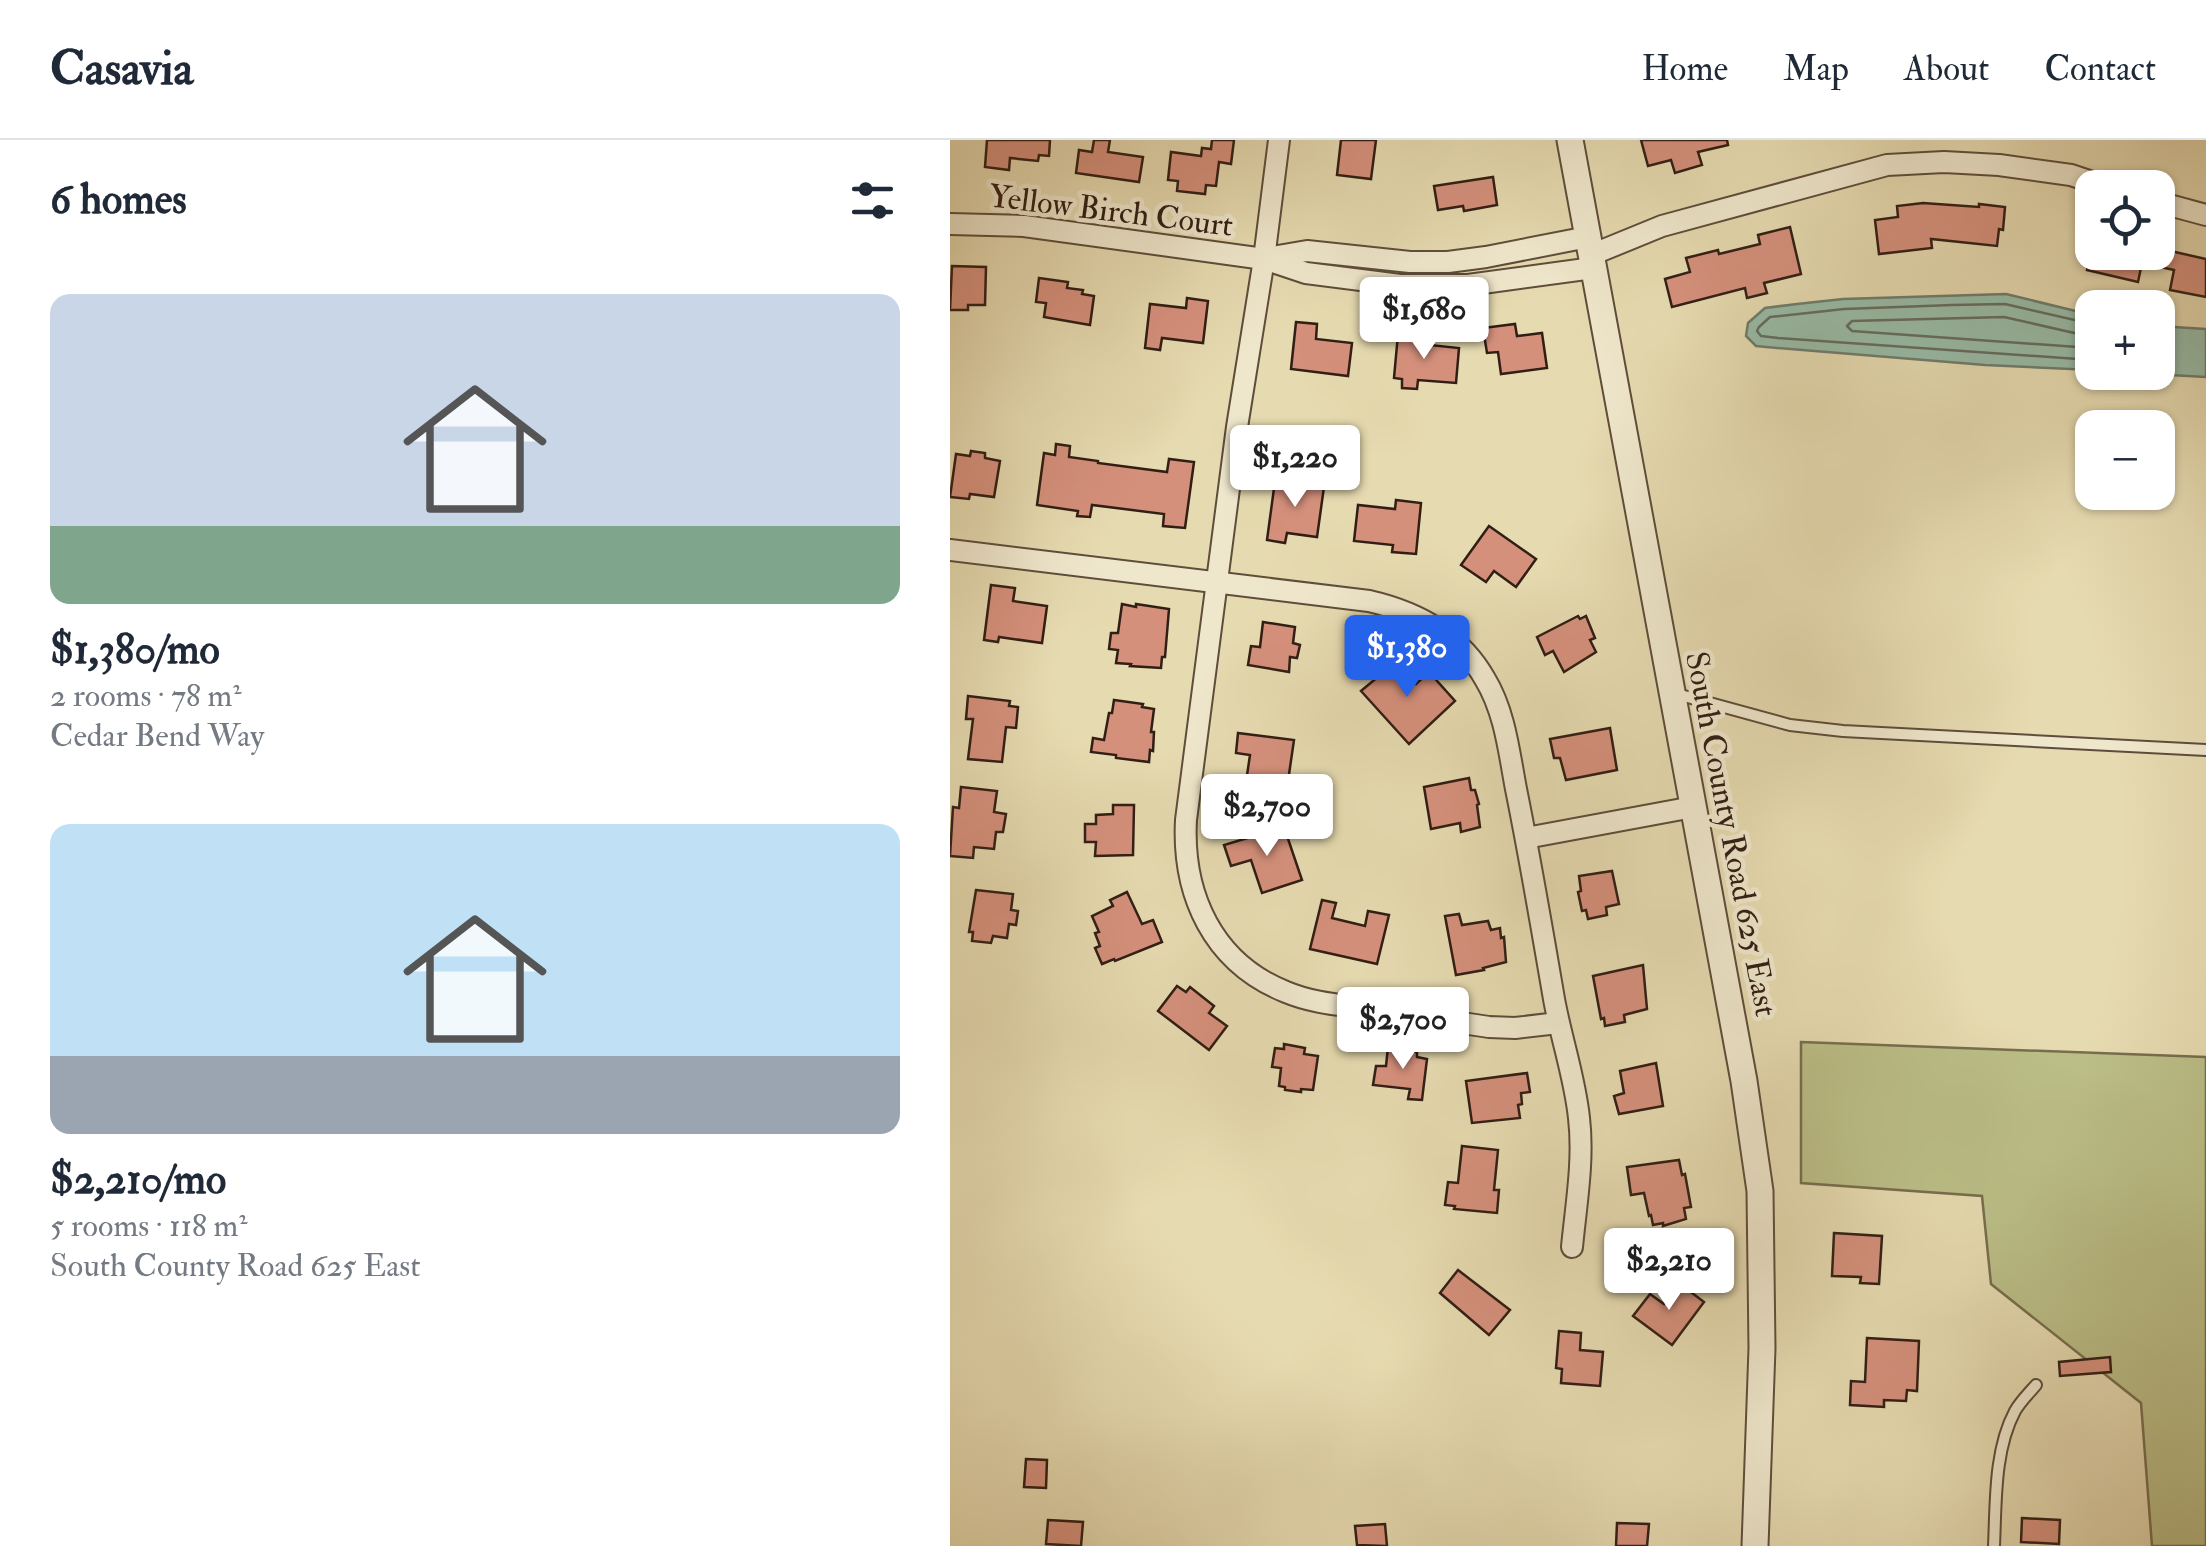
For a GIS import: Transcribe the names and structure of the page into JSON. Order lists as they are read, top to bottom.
{
  "streets": {
    "street": ["Yellow Birch Court", "South County Road 625 East"]
  },
  "crossings": [
    ["Yellow Birch Court", "South County Road 625 East"]
  ],
  "page": {
    "header": "Casavia",
    "nav": [
      "Home",
      "Map",
      "About",
      "Contact"
    ],
    "heading": "6 homes",
    "map_buttons": ["+", "−"],
    "list": [
      {
        "name": "$1,380/mo",
        "note": "2 rooms · 78 m² · Cedar Bend Way"
      },
      {
        "name": "$2,210/mo",
        "note": "5 rooms · 118 m² · South County Road 625 East"
      }
    ],
    "price": [
      "$1,680",
      "$1,220",
      "$1,380",
      "$2,700",
      "$2,700",
      "$2,210"
    ]
  }
}
